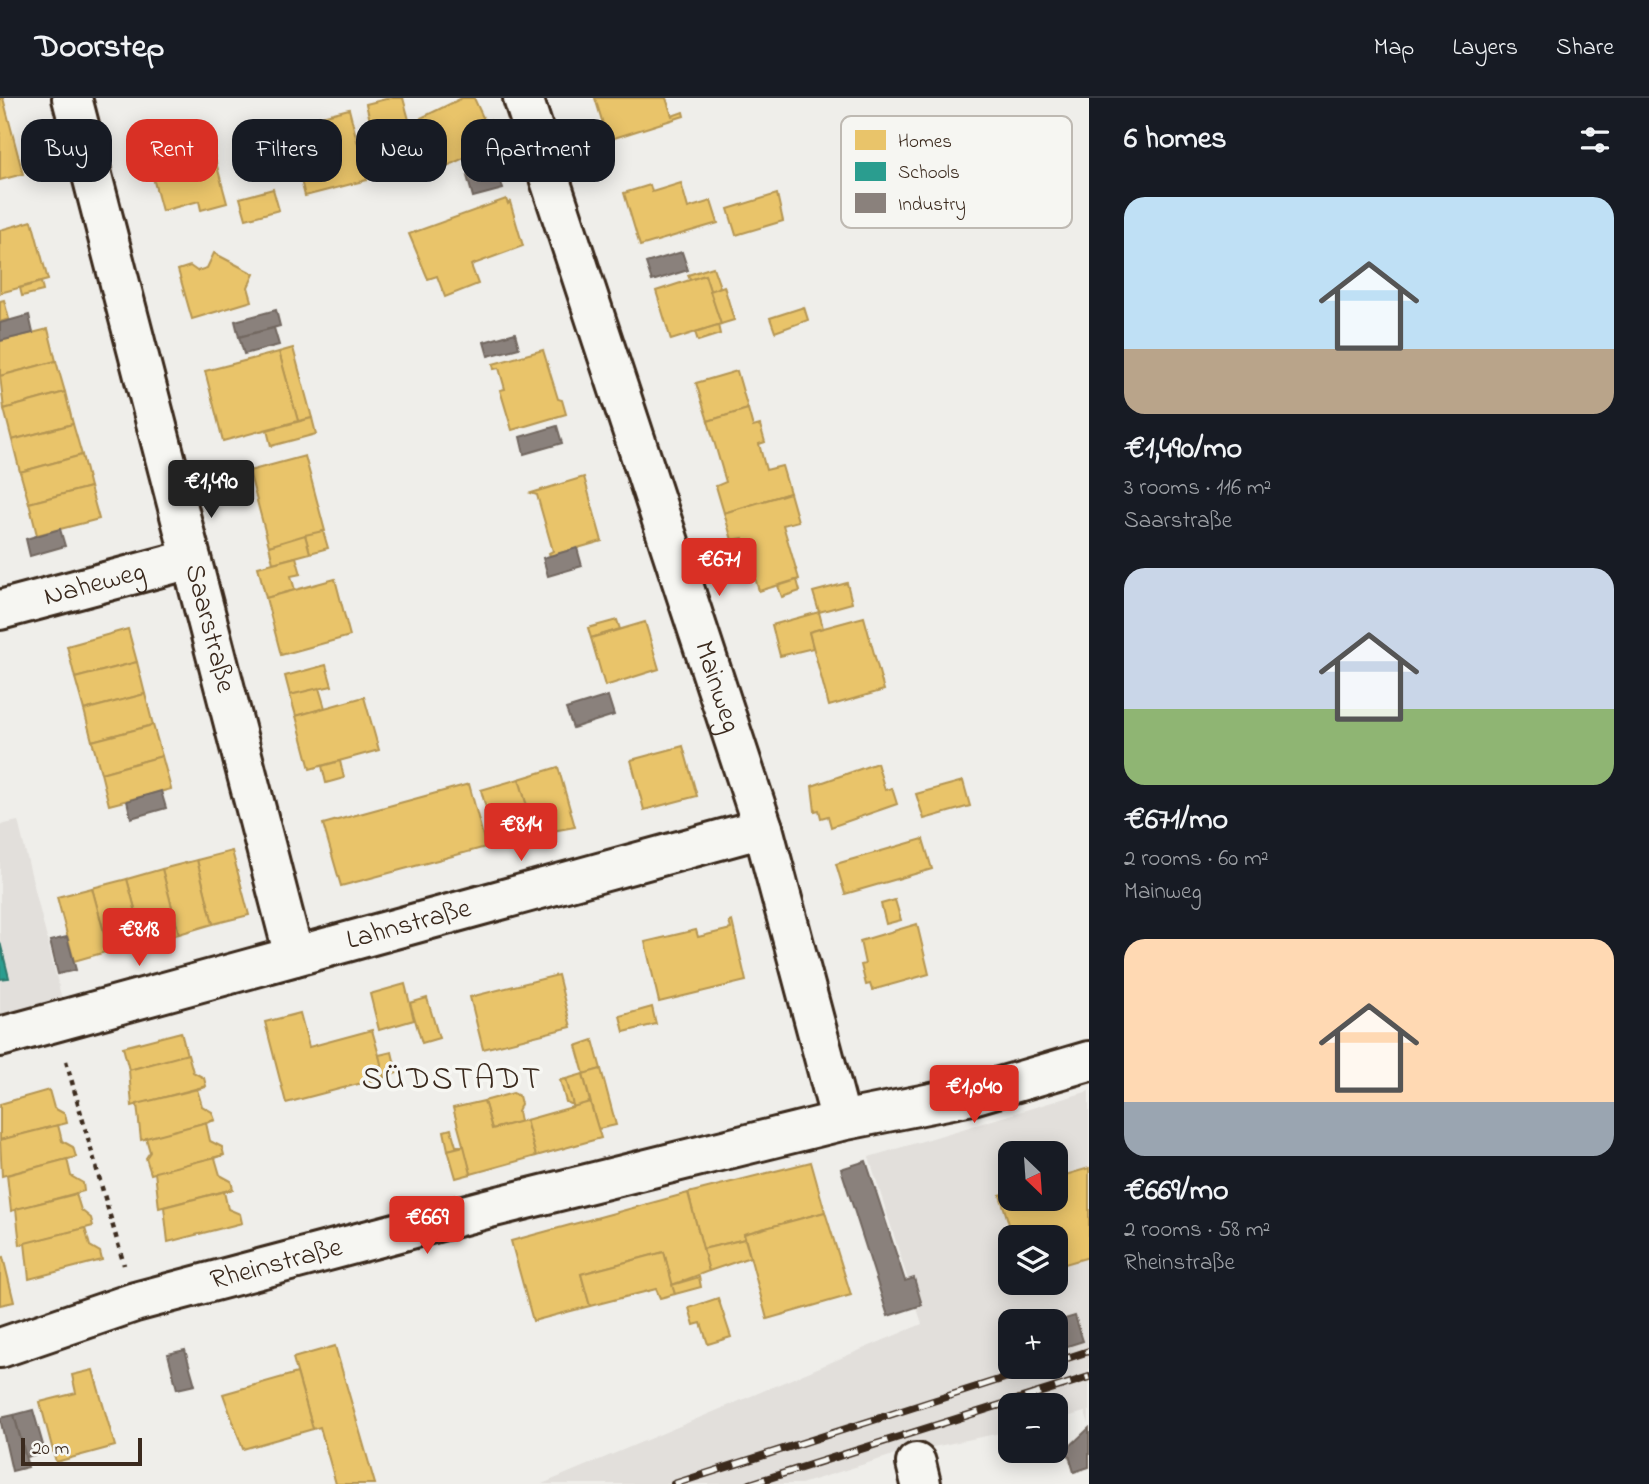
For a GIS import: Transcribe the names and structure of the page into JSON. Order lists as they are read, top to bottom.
{
  "streets": {
    "street": [
      "Naheweg",
      "Saarstraße",
      "Mainweg",
      "Lahnstraße",
      "Rheinstraße"
    ]
  },
  "crossings": [
    ["Naheweg", "Saarstraße"],
    ["Saarstraße", "Lahnstraße"],
    ["Mainweg", "Lahnstraße"],
    ["Mainweg", "Rheinstraße"]
  ],
  "districts": ["SÜDSTADT"],
  "legend": ["Homes", "Schools", "Industry"],
  "scale_bar": "20 m",
  "north": "bottom right",
  "page": {
    "header": "Doorstep",
    "nav": ["Map", "Layers", "Share"],
    "heading": "6 homes",
    "chip": [
      "Buy",
      "Rent",
      "Filters",
      "New",
      "Apartment"
    ],
    "list": [
      {
        "name": "€1,490/mo",
        "note": "3 rooms · 116 m² · Saarstraße"
      },
      {
        "name": "€671/mo",
        "note": "2 rooms · 60 m² · Mainweg"
      },
      {
        "name": "€669/mo",
        "note": "2 rooms · 58 m² · Rheinstraße"
      }
    ],
    "price": [
      "€1,490",
      "€671",
      "€814",
      "€818",
      "€1,040",
      "€669"
    ],
    "map_buttons": ["+", "−"],
    "scale": "20 m"
  }
}
